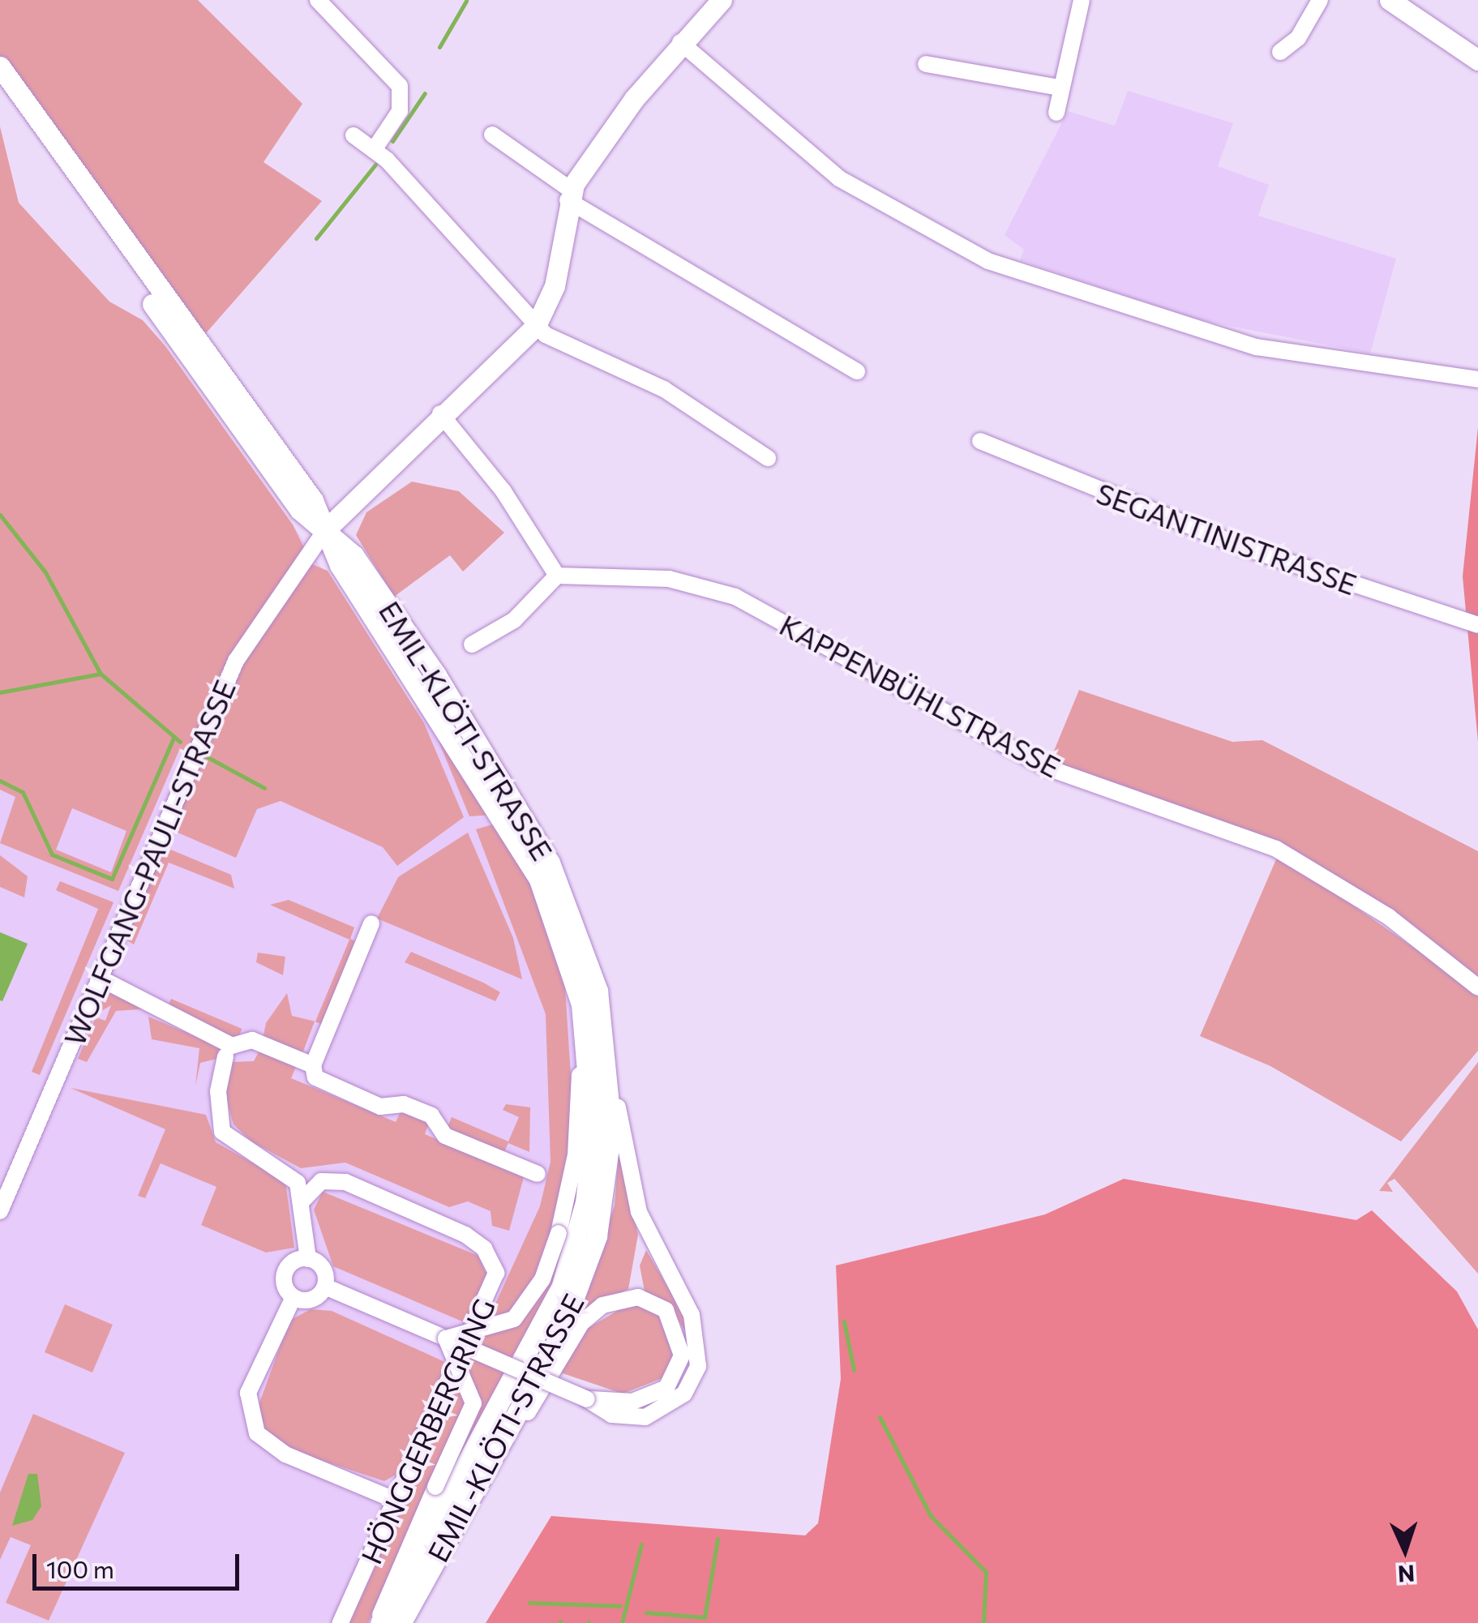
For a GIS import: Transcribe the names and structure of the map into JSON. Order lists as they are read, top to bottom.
{
  "streets": {
    "street": [
      "SEGANTINISTRASSE",
      "KAPPENBÜHLSTRASSE",
      "EMIL-KLÖTI-STRASSE",
      "WOLFGANG-PAULI-STRASSE",
      "HÖNGGERBERGRING"
    ]
  },
  "crossings": [
    ["EMIL-KLÖTI-STRASSE", "WOLFGANG-PAULI-STRASSE"]
  ],
  "scale_bar": "100 m",
  "north": "bottom"
}
